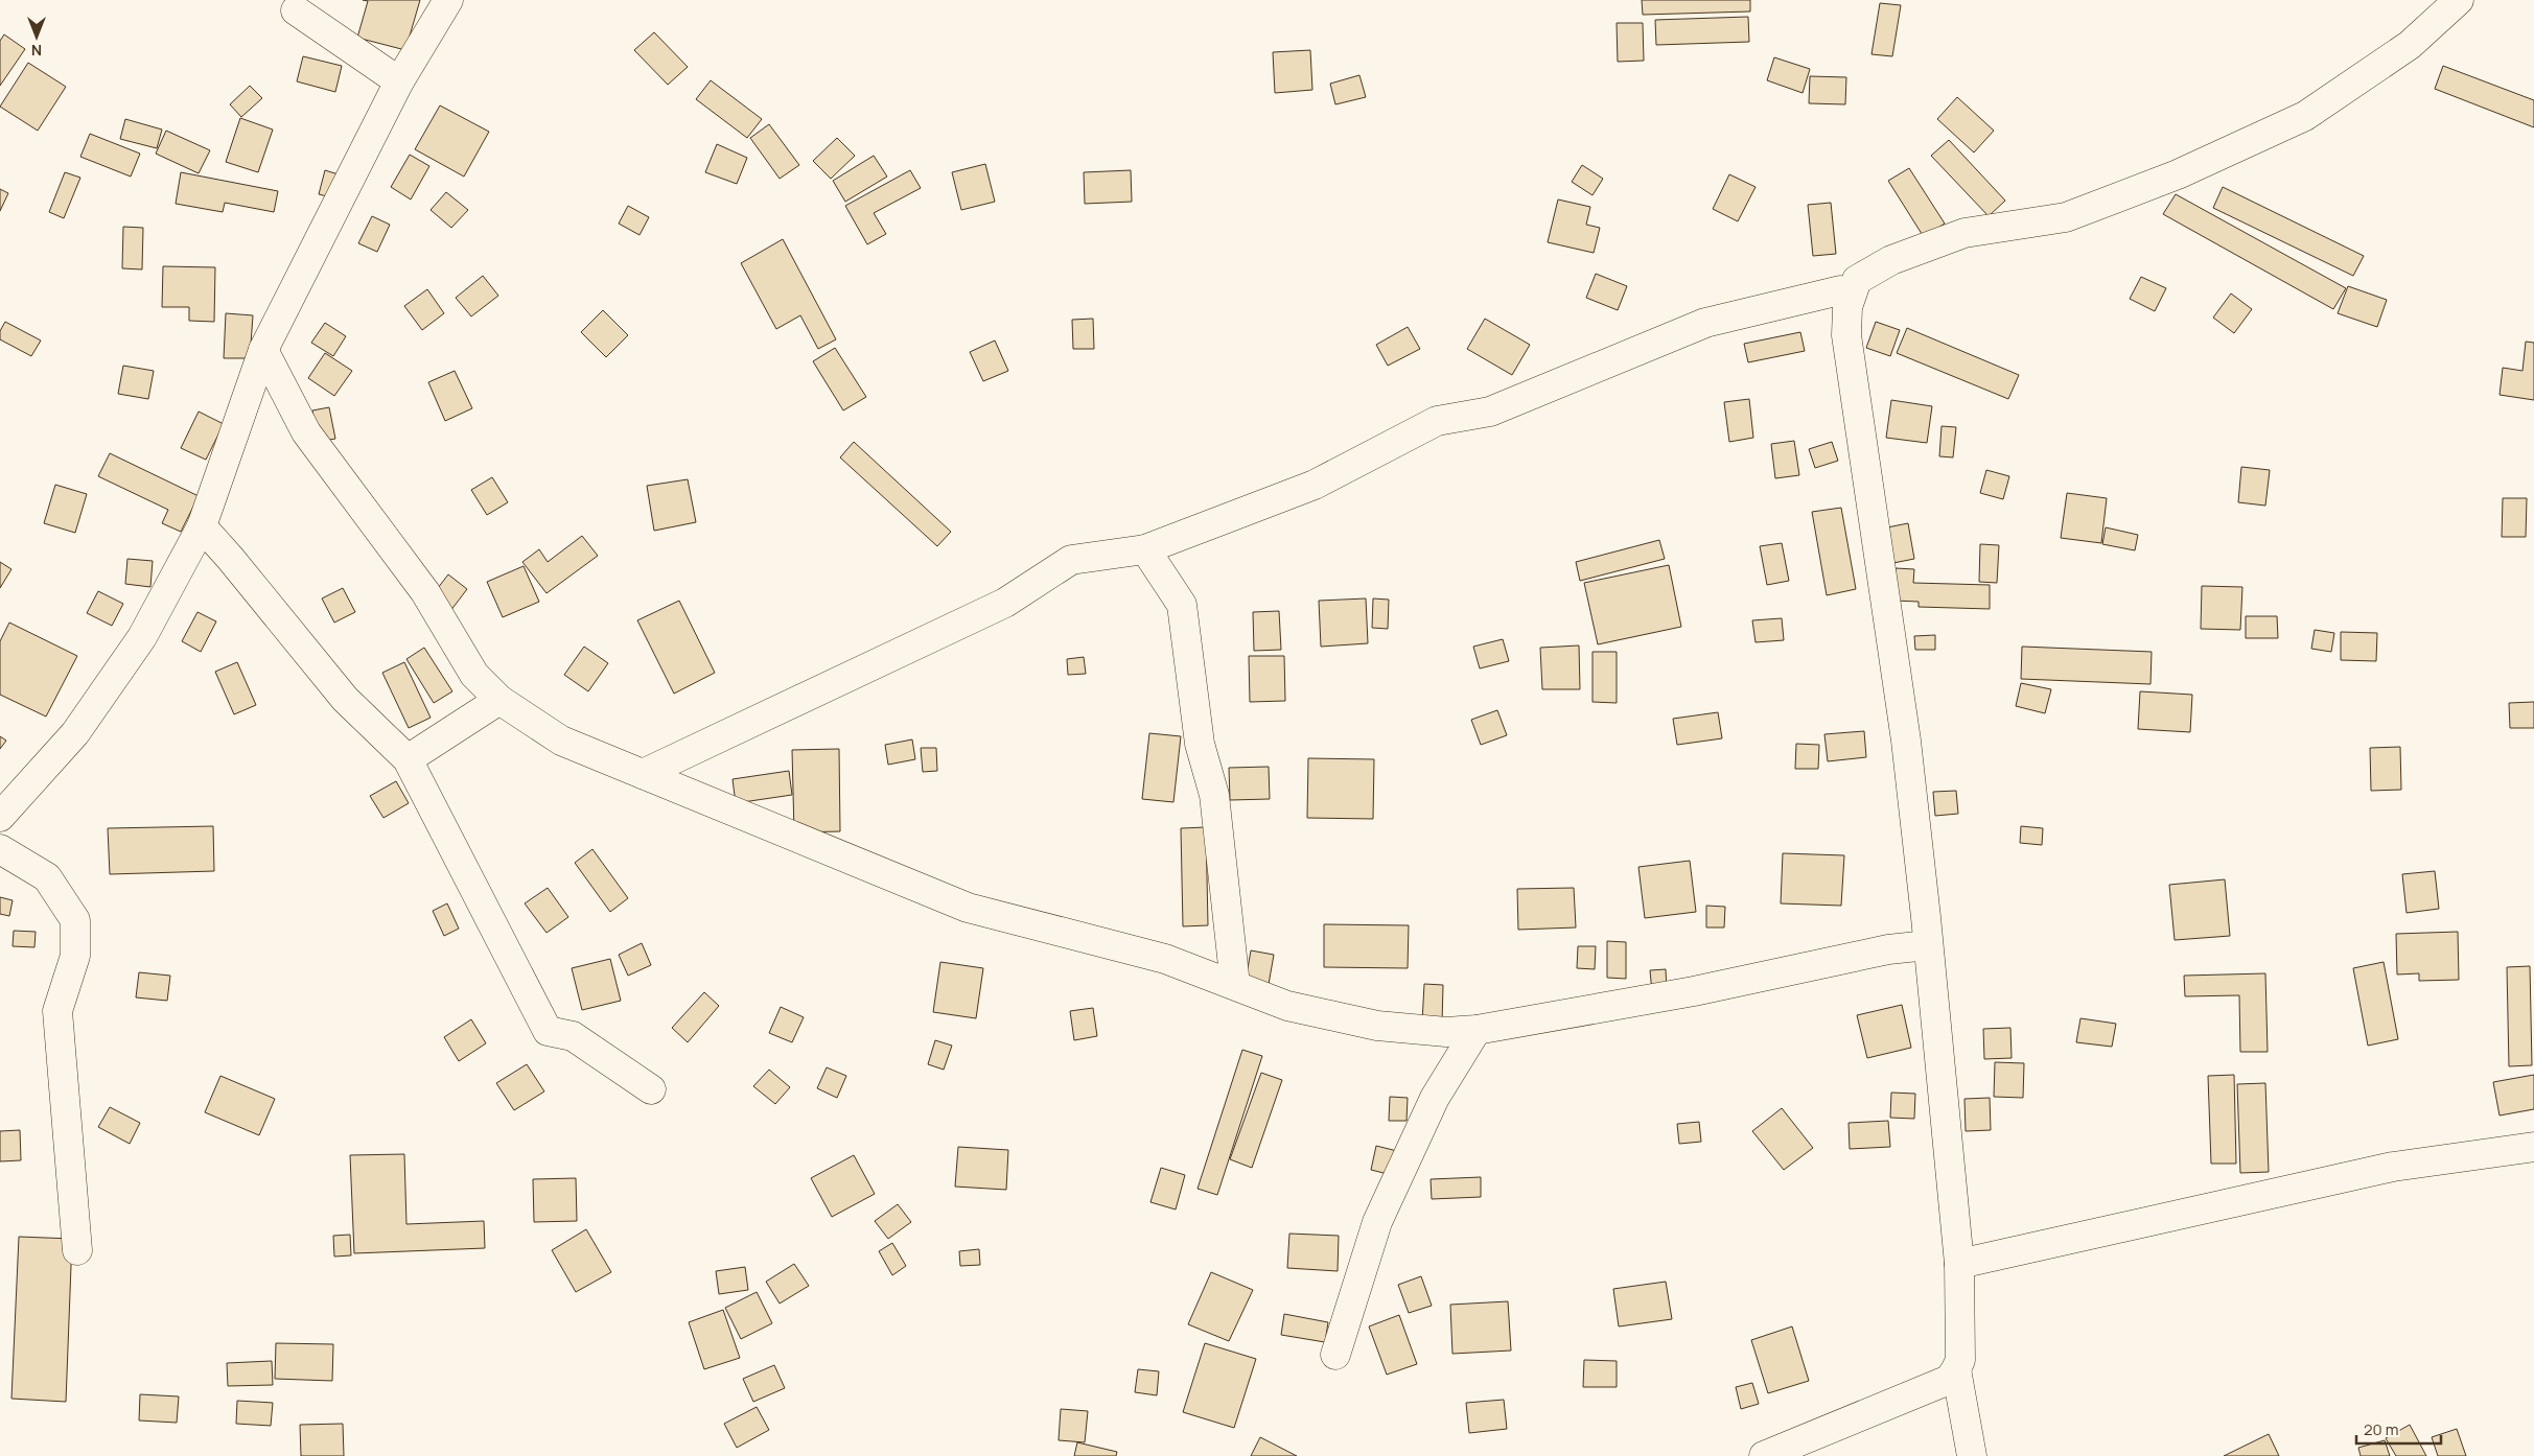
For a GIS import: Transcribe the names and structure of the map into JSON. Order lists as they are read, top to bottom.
{
  "scale_bar": "20 m",
  "north": "bottom"
}
